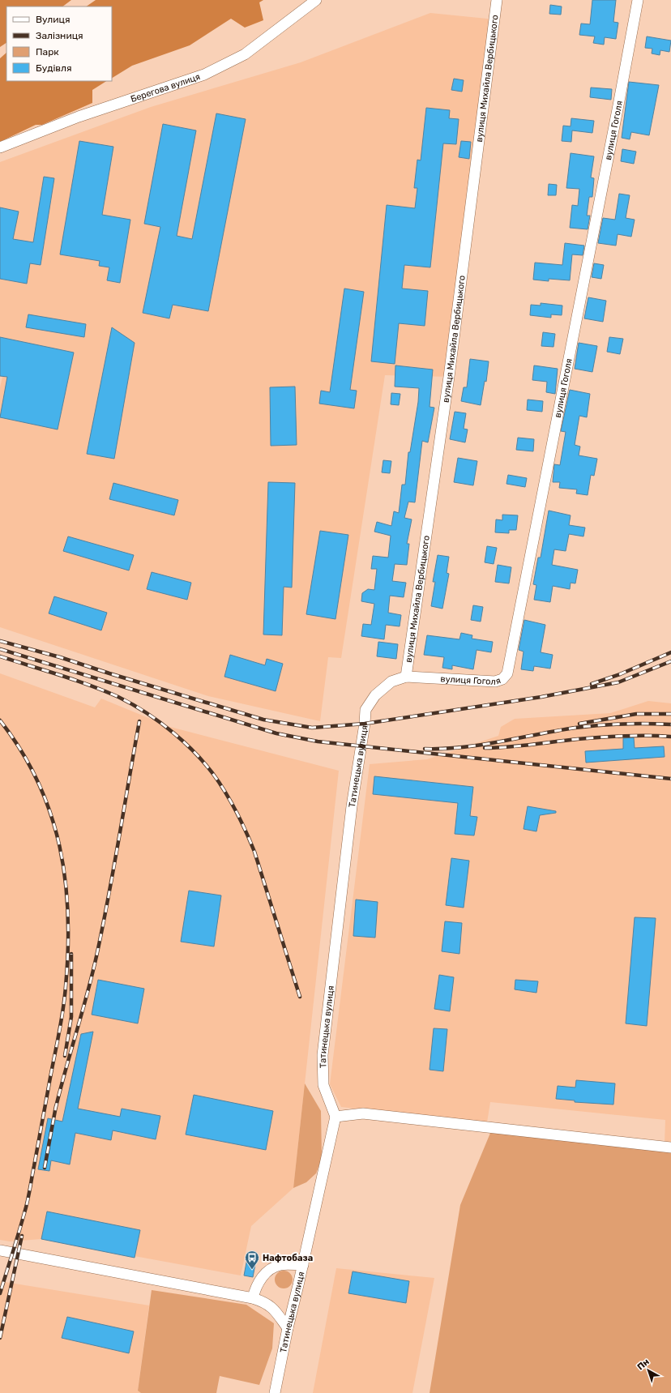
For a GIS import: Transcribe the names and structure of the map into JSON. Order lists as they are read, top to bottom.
{
  "streets": {
    "street": [
      "вулиця Михайла Вербицького",
      "Берегова вулиця",
      "вулиця Гоголя",
      "Татинецька вулиця"
    ]
  },
  "crossings": [
    ["вулиця Михайла Вербицького", "вулиця Гоголя"],
    ["вулиця Михайла Вербицького", "Татинецька вулиця"],
    ["вулиця Гоголя", "Татинецька вулиця"]
  ],
  "places": {
    "bus stop": ["Нафтобаза"]
  },
  "legend": [
    "Вулиця",
    "Залізниця",
    "Парк",
    "Будівля"
  ],
  "north": "top left"
}
